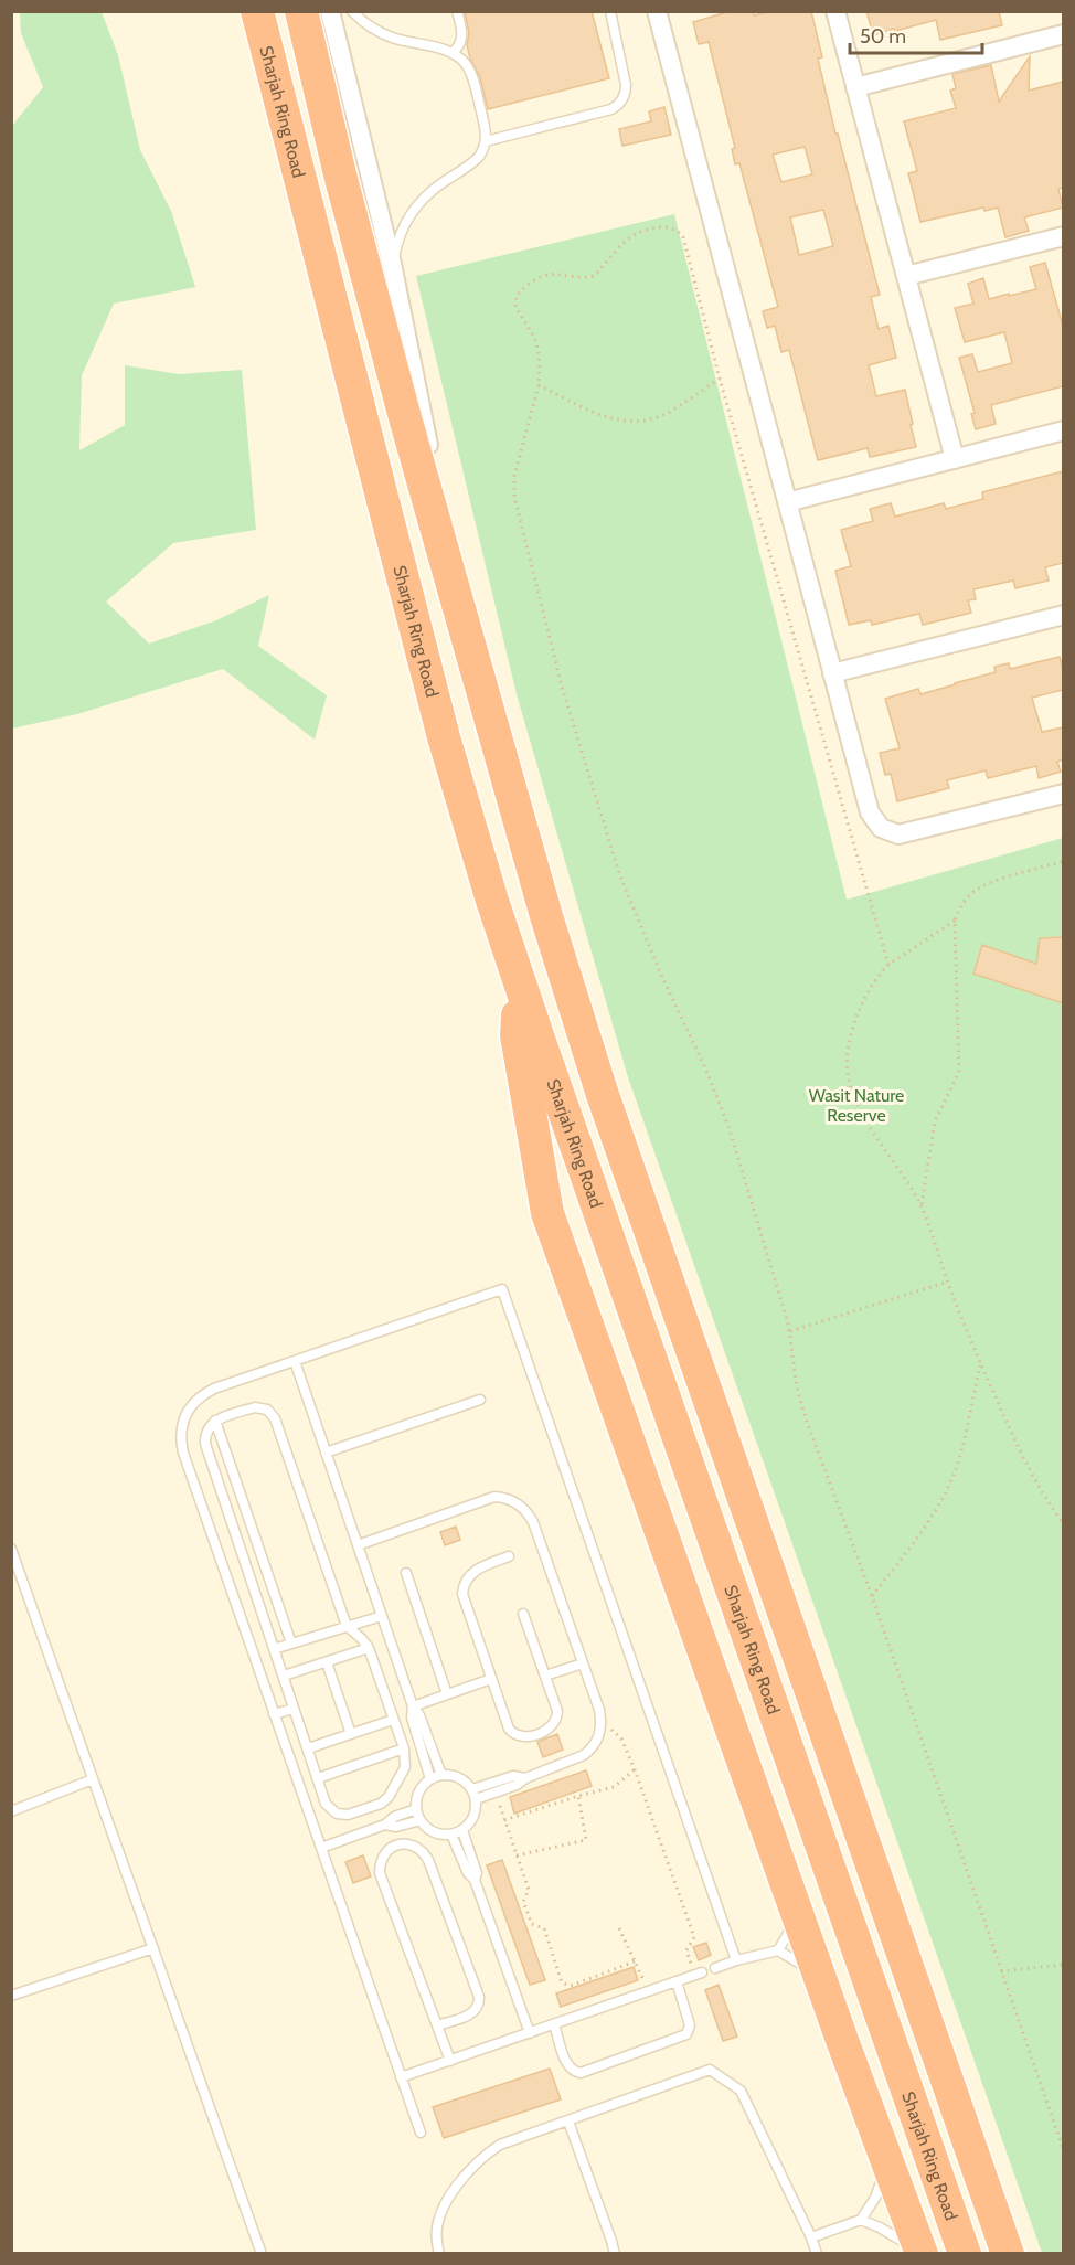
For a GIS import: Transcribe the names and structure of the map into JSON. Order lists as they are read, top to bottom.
{
  "streets": {
    "highway": ["Sharjah Ring Road"]
  },
  "parks": ["Wasit Nature Reserve"],
  "scale_bar": "50 m"
}
